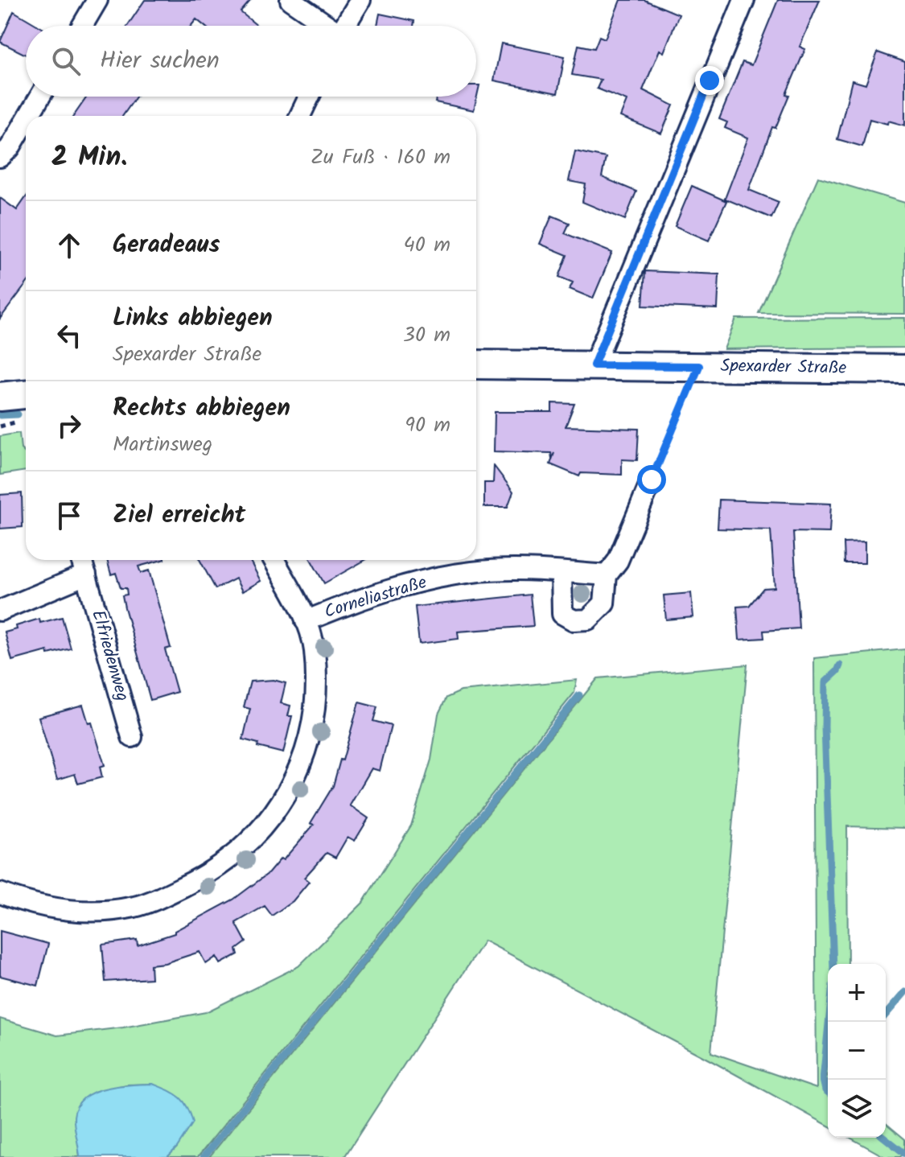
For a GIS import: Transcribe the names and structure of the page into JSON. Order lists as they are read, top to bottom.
{
  "streets": {
    "main road": ["Spexarder Straße"],
    "street": ["Corneliastraße", "Elfriedenweg"]
  },
  "page": {
    "search": "Hier suchen",
    "heading": ["2 Min.", "Zu Fuß · 160 m"],
    "list": [
      ["Geradeaus", "40 m"],
      ["Links abbiegen", "Spexarder Straße", "30 m"],
      ["Rechts abbiegen", "Martinsweg", "90 m"],
      "Ziel erreicht"
    ],
    "map_buttons": ["+", "−"]
  }
}
